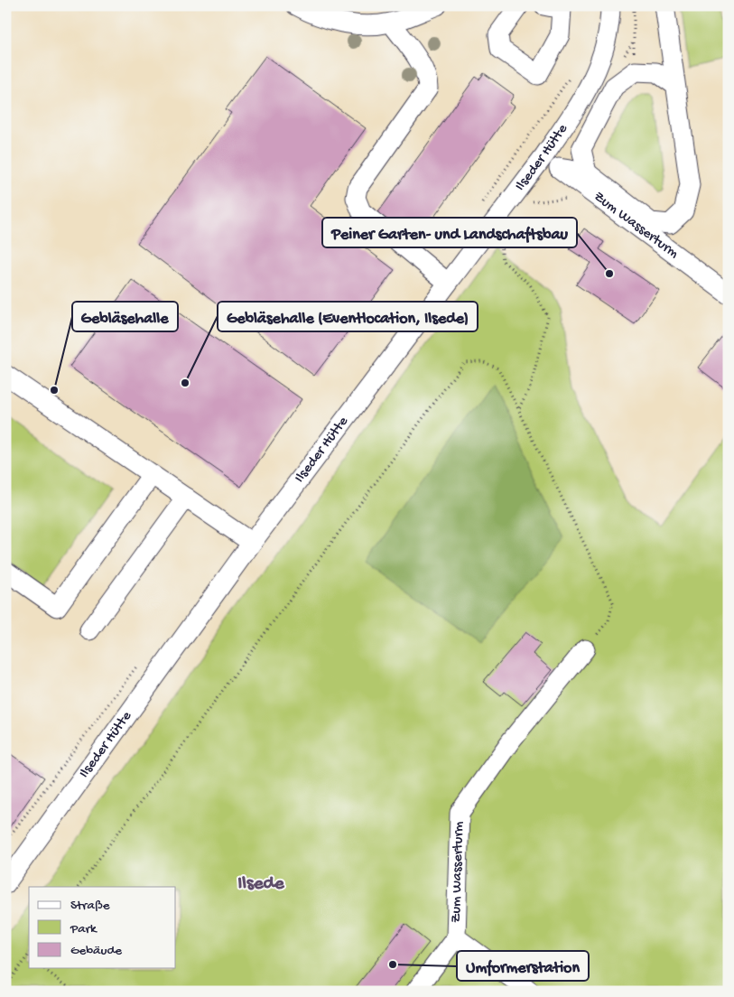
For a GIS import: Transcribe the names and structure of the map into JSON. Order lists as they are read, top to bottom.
{
  "streets": {
    "street": ["Ilseder Hütte", "Zum Wasserturm"]
  },
  "crossings": [
    ["Ilseder Hütte", "Zum Wasserturm"]
  ],
  "districts": ["Ilsede"],
  "places": [
    "Peiner Garten- und Landschaftsbau",
    "Gebläsehalle (Eventlocation, Ilsede)",
    "Gebläsehalle",
    "Umformerstation"
  ],
  "legend": ["Straße", "Park", "Gebäude"]
}
